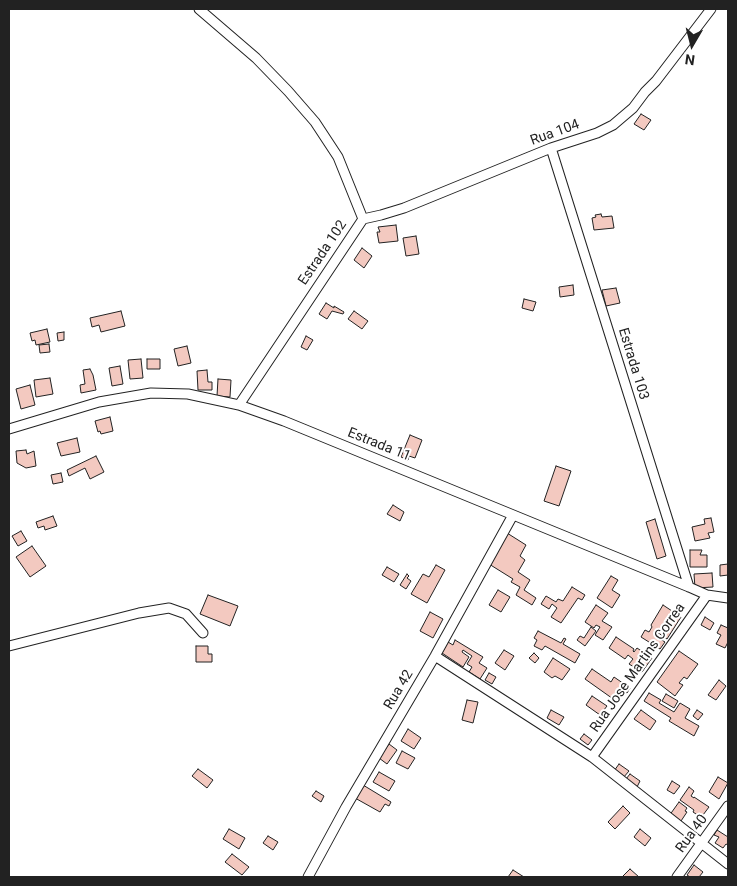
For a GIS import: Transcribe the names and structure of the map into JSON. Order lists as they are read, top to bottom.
{
  "streets": {
    "street": [
      "Rua 104",
      "Estrada 102",
      "Estrada 103",
      "Estrada 11",
      "Rua Jose Martins Correa",
      "Rua 42",
      "Rua 40"
    ]
  },
  "crossings": [
    ["Rua 104", "Estrada 102"],
    ["Rua 104", "Estrada 103"],
    ["Estrada 102", "Estrada 11"],
    ["Estrada 103", "Estrada 11"],
    ["Estrada 11", "Rua Jose Martins Correa"],
    ["Estrada 11", "Rua 42"]
  ],
  "north": "bottom"
}
